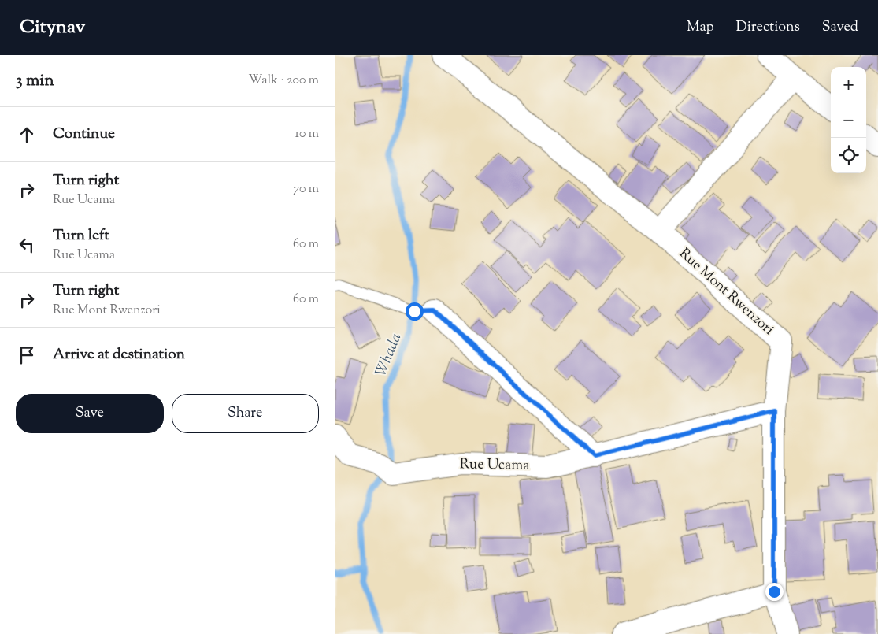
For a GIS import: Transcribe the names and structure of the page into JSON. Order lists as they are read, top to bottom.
{
  "streets": {
    "street": ["Rue Mont Rwenzori", "Rue Ucama"]
  },
  "crossings": [
    ["Rue Mont Rwenzori", "Rue Ucama"]
  ],
  "water": ["Whada"],
  "page": {
    "header": "Citynav",
    "nav": ["Map", "Directions", "Saved"],
    "heading": ["3 min", "Walk · 200 m"],
    "map_buttons": ["+", "−"],
    "list": [
      ["Continue", "10 m"],
      ["Turn right", "Rue Ucama", "70 m"],
      ["Turn left", "Rue Ucama", "60 m"],
      ["Turn right", "Rue Mont Rwenzori", "60 m"],
      "Arrive at destination"
    ],
    "buttons": ["Save", "Share"]
  }
}
